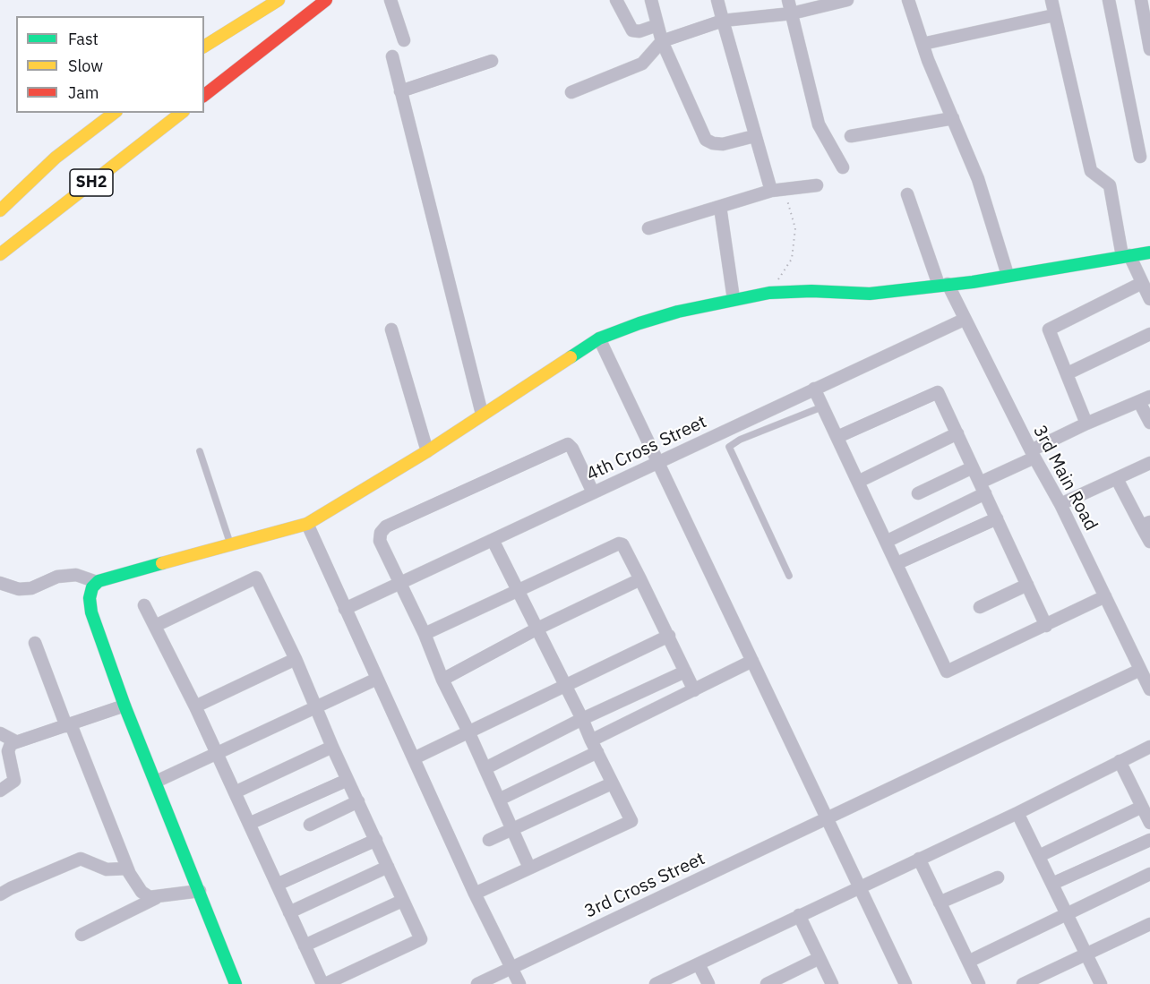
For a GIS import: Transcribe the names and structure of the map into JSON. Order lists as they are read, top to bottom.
{
  "streets": {
    "street": [
      "SH2",
      "4th Cross Street",
      "3rd Main Road",
      "3rd Cross Street"
    ]
  },
  "crossings": [
    ["4th Cross Street", "3rd Main Road"],
    ["3rd Main Road", "3rd Cross Street"]
  ],
  "legend": ["Fast", "Slow", "Jam"]
}
